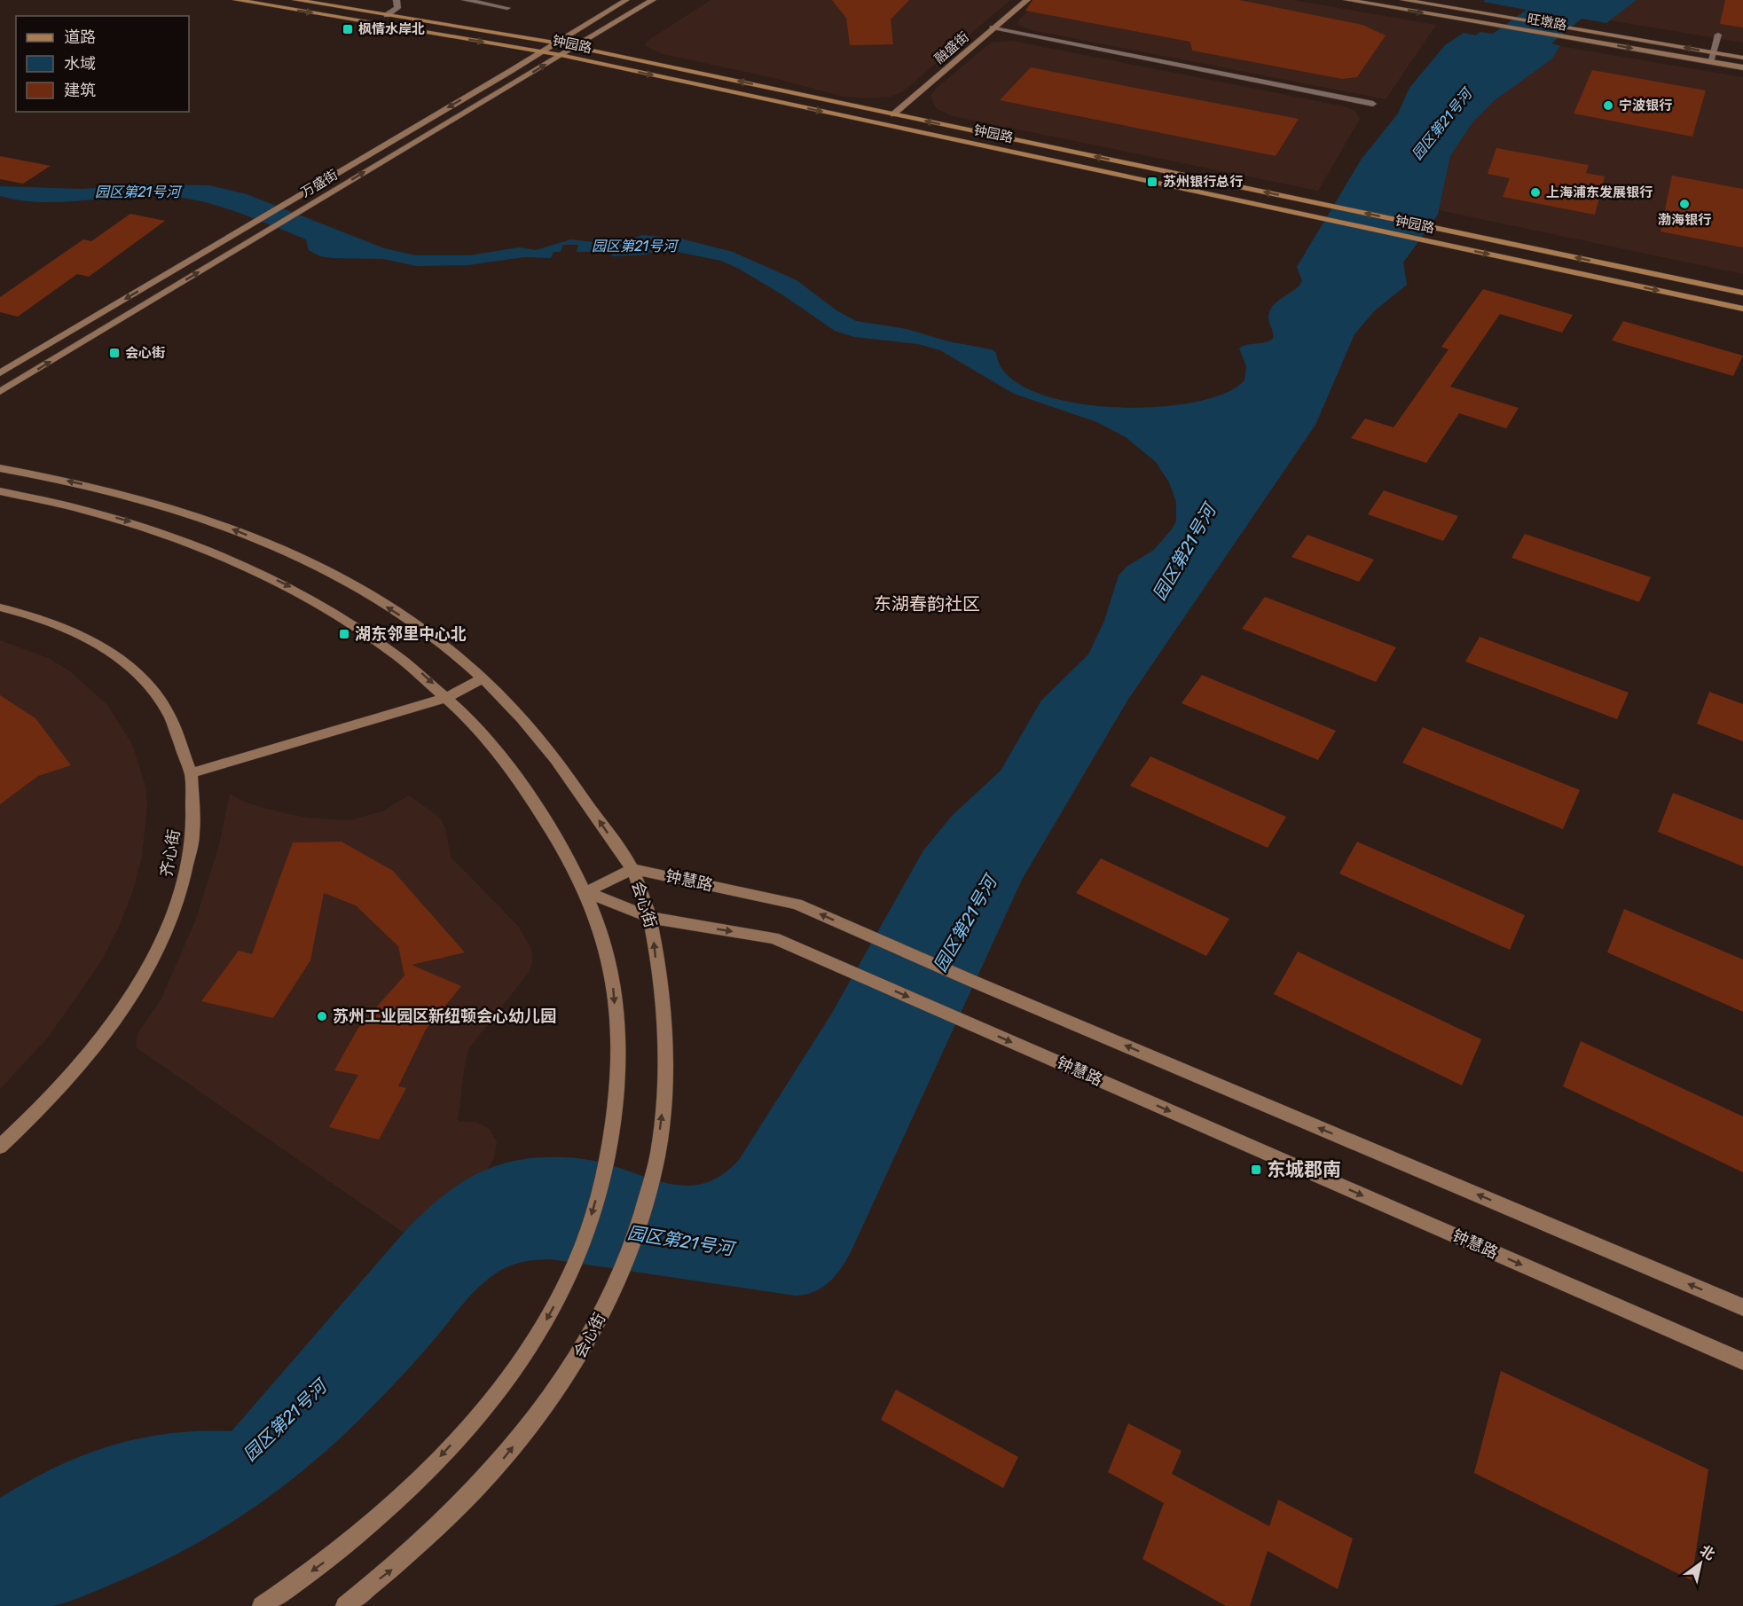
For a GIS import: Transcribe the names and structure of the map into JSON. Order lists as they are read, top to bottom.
{
  "streets": {
    "main road": [
      "旺墩路",
      "钟园路",
      "融盛街",
      "万盛街",
      "齐心街",
      "钟慧路",
      "会心街"
    ]
  },
  "crossings": [
    ["钟园路", "融盛街"],
    ["钟园路", "万盛街"],
    ["钟慧路", "会心街"]
  ],
  "districts": ["东湖春韵社区"],
  "water": ["园区第21号河"],
  "places": {
    "transit": [
      "枫情水岸北",
      "苏州银行总行",
      "会心街",
      "湖东邻里中心北",
      "东城郡南"
    ],
    "other": [
      "宁波银行",
      "上海浦东发展银行",
      "渤海银行",
      "苏州工业园区新纽顿会心幼儿园"
    ]
  },
  "legend": ["道路", "水域", "建筑"],
  "north": "top right"
}
